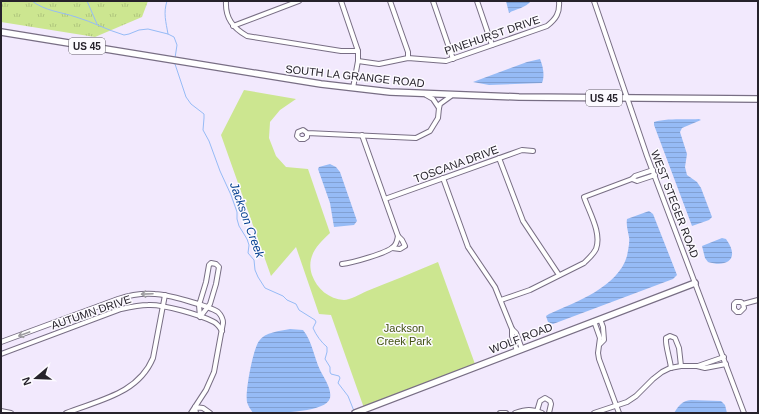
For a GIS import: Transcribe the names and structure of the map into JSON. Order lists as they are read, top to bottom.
{
  "streets": {
    "main road": ["US 45", "SOUTH LA GRANGE ROAD", "WOLF ROAD"],
    "street": [
      "PINEHURST DRIVE",
      "TOSCANA DRIVE",
      "WEST STEGER ROAD",
      "AUTUMN DRIVE"
    ]
  },
  "crossings": [
    ["SOUTH LA GRANGE ROAD", "WEST STEGER ROAD"],
    ["WEST STEGER ROAD", "WOLF ROAD"]
  ],
  "water": ["Jackson Creek"],
  "parks": ["Jackson Creek Park"],
  "north": "left"
}
